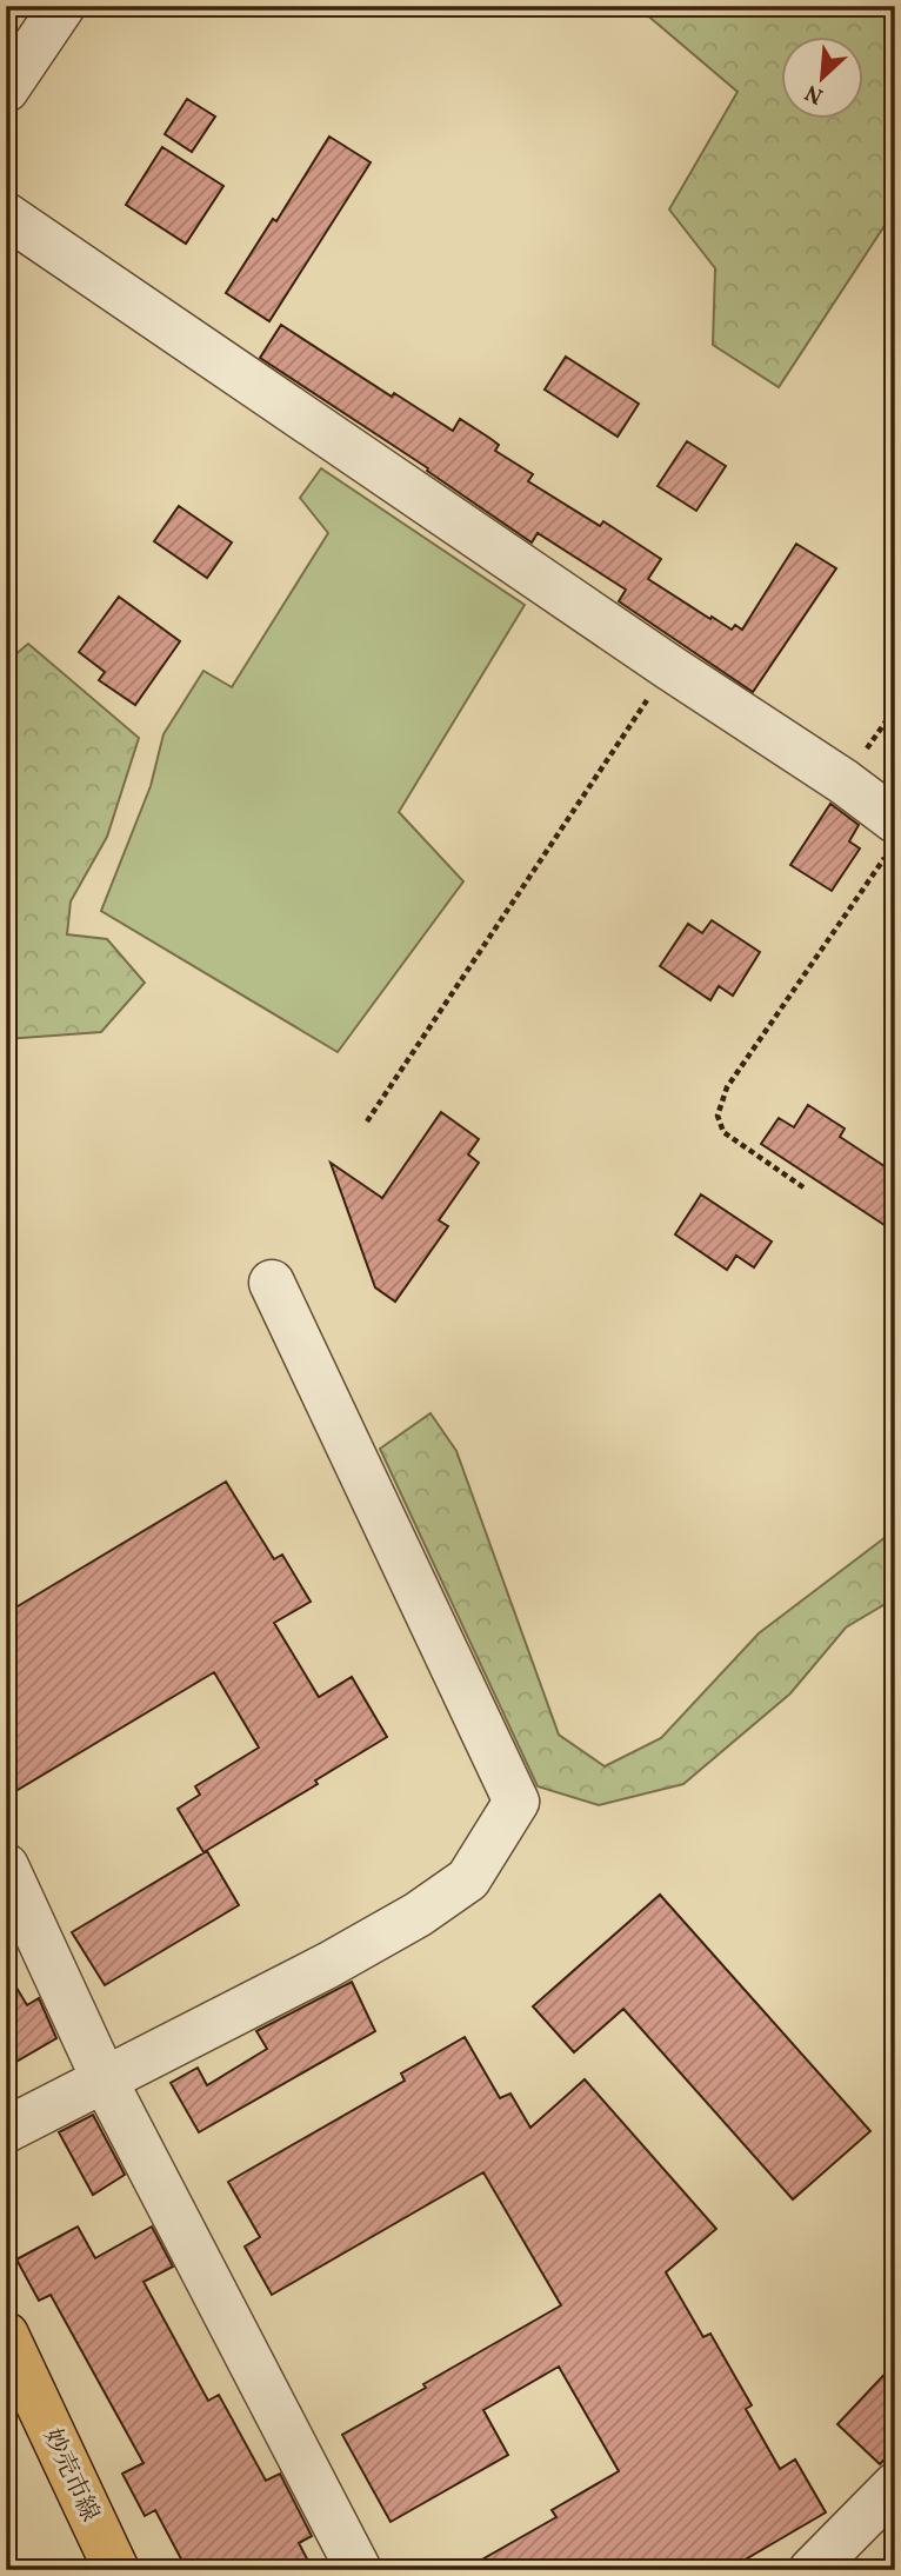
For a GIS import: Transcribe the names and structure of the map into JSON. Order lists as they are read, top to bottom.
{
  "streets": {
    "main road": ["妙売市線"]
  },
  "north": "bottom left"
}
